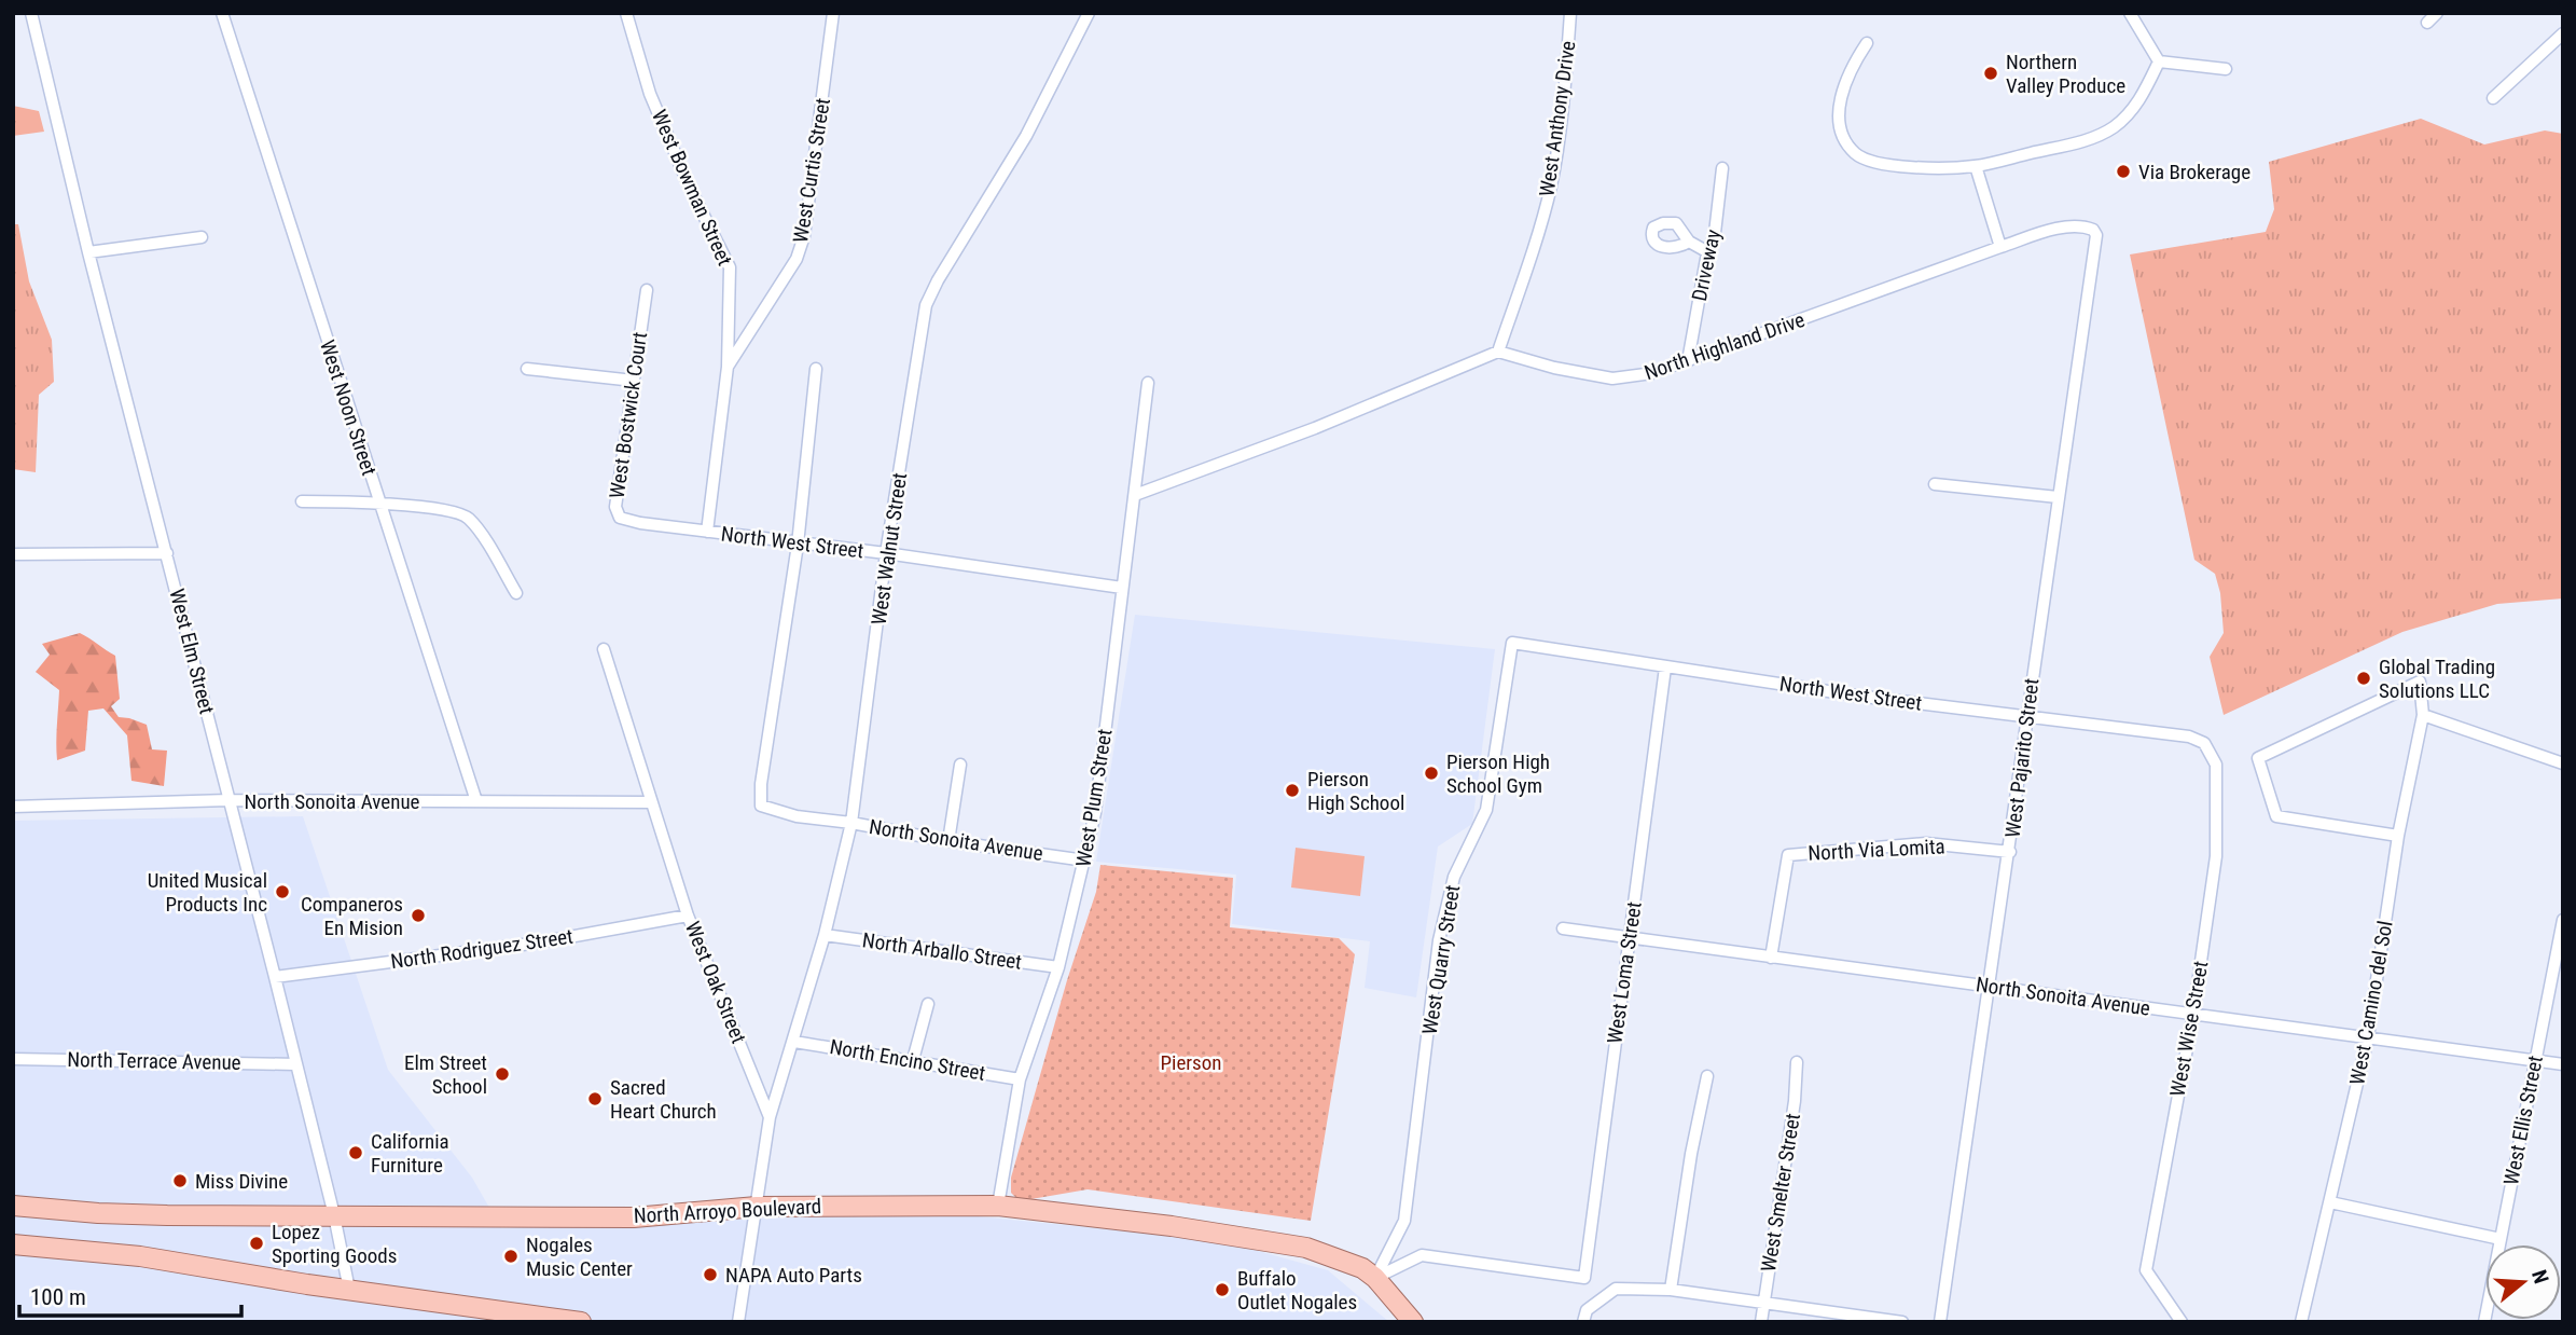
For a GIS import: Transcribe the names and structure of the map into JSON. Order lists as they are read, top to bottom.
{
  "streets": {
    "main road": ["North Arroyo Boulevard"],
    "street": [
      "West Anthony Drive",
      "West Curtis Street",
      "West Bowman Street",
      "Driveway",
      "North Highland Drive",
      "West Noon Street",
      "West Bostwick Court",
      "North West Street",
      "West Walnut Street",
      "West Elm Street",
      "West Pajarito Street",
      "West Plum Street",
      "North Sonoita Avenue",
      "North Via Lomita",
      "North Rodriguez Street",
      "North Arballo Street",
      "West Quarry Street",
      "West Loma Street",
      "West Oak Street",
      "West Camino del Sol",
      "West Wise Street",
      "North Encino Street",
      "North Terrace Avenue",
      "West Ellis Street",
      "West Smelter Street"
    ]
  },
  "crossings": [
    ["West Anthony Drive", "North Highland Drive"],
    ["West Curtis Street", "West Bowman Street"],
    ["West Curtis Street", "North West Street"],
    ["Driveway", "North Highland Drive"],
    ["North Highland Drive", "West Pajarito Street"],
    ["West Noon Street", "North Sonoita Avenue"],
    ["West Bostwick Court", "North West Street"],
    ["North West Street", "West Walnut Street"],
    ["North West Street", "West Pajarito Street"],
    ["North West Street", "West Plum Street"],
    ["North West Street", "North Sonoita Avenue"],
    ["North West Street", "West Quarry Street"],
    ["North West Street", "West Loma Street"],
    ["North West Street", "West Wise Street"],
    ["West Walnut Street", "North Sonoita Avenue"],
    ["West Walnut Street", "North Arballo Street"],
    ["West Walnut Street", "West Oak Street"],
    ["West Walnut Street", "North Encino Street"],
    ["West Elm Street", "North Sonoita Avenue"],
    ["West Elm Street", "North Rodriguez Street"],
    ["West Elm Street", "North Terrace Avenue"],
    ["West Elm Street", "North Arroyo Boulevard"],
    ["West Pajarito Street", "North Sonoita Avenue"],
    ["West Pajarito Street", "North Via Lomita"],
    ["West Plum Street", "North Sonoita Avenue"],
    ["West Plum Street", "North Arballo Street"],
    ["West Plum Street", "North Encino Street"],
    ["West Plum Street", "North Arroyo Boulevard"],
    ["North Sonoita Avenue", "North Via Lomita"],
    ["North Sonoita Avenue", "West Loma Street"],
    ["North Sonoita Avenue", "West Oak Street"],
    ["North Sonoita Avenue", "West Camino del Sol"],
    ["North Sonoita Avenue", "West Wise Street"],
    ["North Sonoita Avenue", "West Ellis Street"],
    ["North Rodriguez Street", "West Oak Street"],
    ["West Quarry Street", "West Loma Street"],
    ["West Quarry Street", "North Arroyo Boulevard"],
    ["West Loma Street", "North Arroyo Boulevard"]
  ],
  "parks": ["Pierson"],
  "places": [
    "Northern Valley Produce",
    "Via Brokerage",
    "Global Trading Solutions LLC",
    "Pierson High School Gym",
    "Pierson High School",
    "United Musical Products Inc",
    "Companeros En Mision",
    "Elm Street School",
    "Sacred Heart Church",
    "California Furniture",
    "Miss Divine",
    "Lopez Sporting Goods",
    "Nogales Music Center",
    "NAPA Auto Parts",
    "Buffalo Outlet Nogales"
  ],
  "scale_bar": "100 m",
  "north": "right"
}
